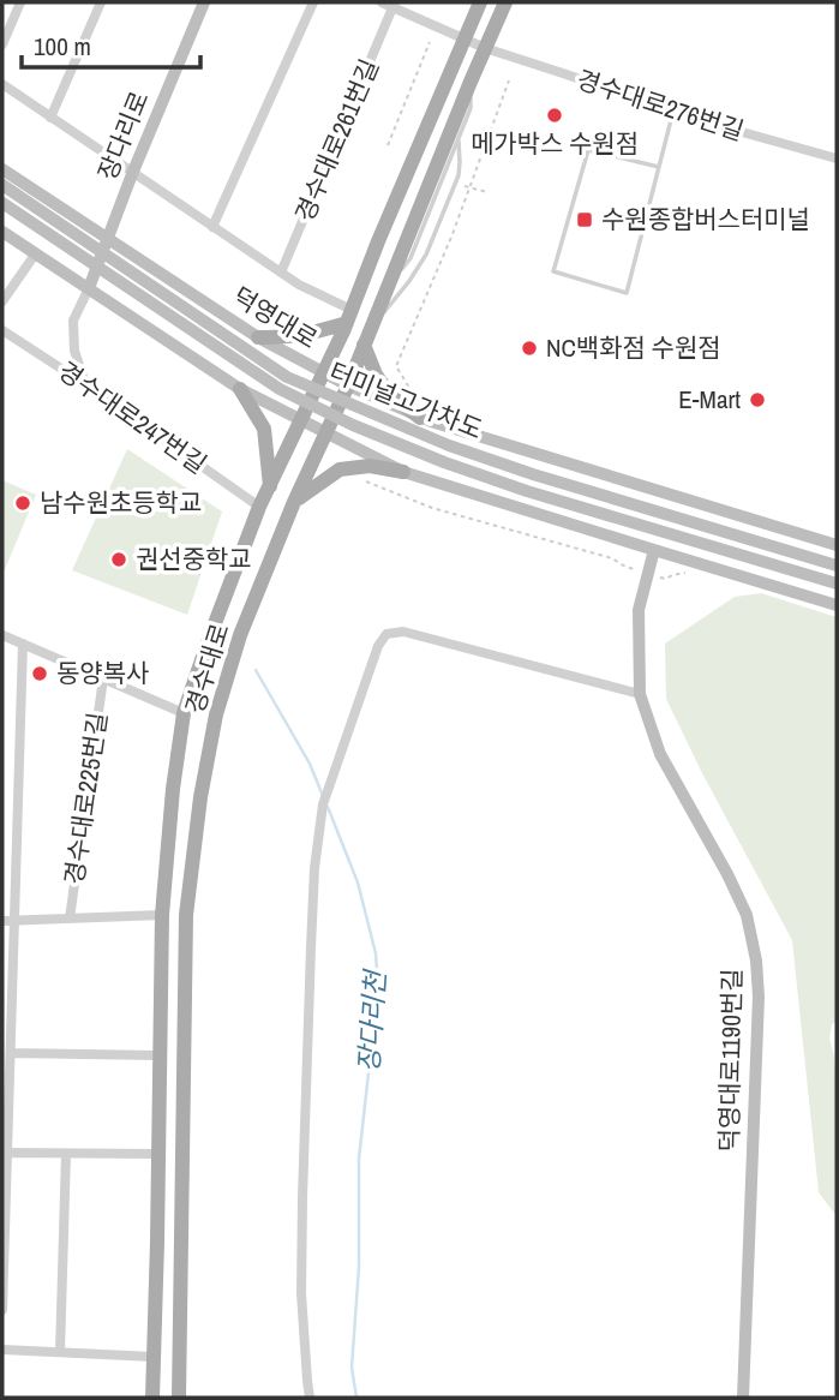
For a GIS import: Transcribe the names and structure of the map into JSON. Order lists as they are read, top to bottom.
{
  "streets": {
    "main road": [
      "장다리로",
      "덕영대로",
      "터미널고가차도",
      "경수대로",
      "덕영대로1190번길"
    ],
    "street": [
      "경수대로276번길",
      "경수대로261번길",
      "경수대로247번길",
      "경수대로225번길"
    ]
  },
  "crossings": [
    ["경수대로276번길", "경수대로261번길"],
    ["경수대로276번길", "경수대로"],
    ["장다리로", "덕영대로"],
    ["덕영대로", "경수대로"],
    ["경수대로247번길", "경수대로"],
    ["경수대로", "경수대로225번길"]
  ],
  "water": ["장다리천"],
  "places": {
    "other": [
      "메가박스 수원점",
      "NC백화점 수원점",
      "E-Mart",
      "남수원초등학교",
      "권선중학교",
      "동양복사"
    ],
    "transit": ["수원종합버스터미널"]
  },
  "scale_bar": "100 m"
}
